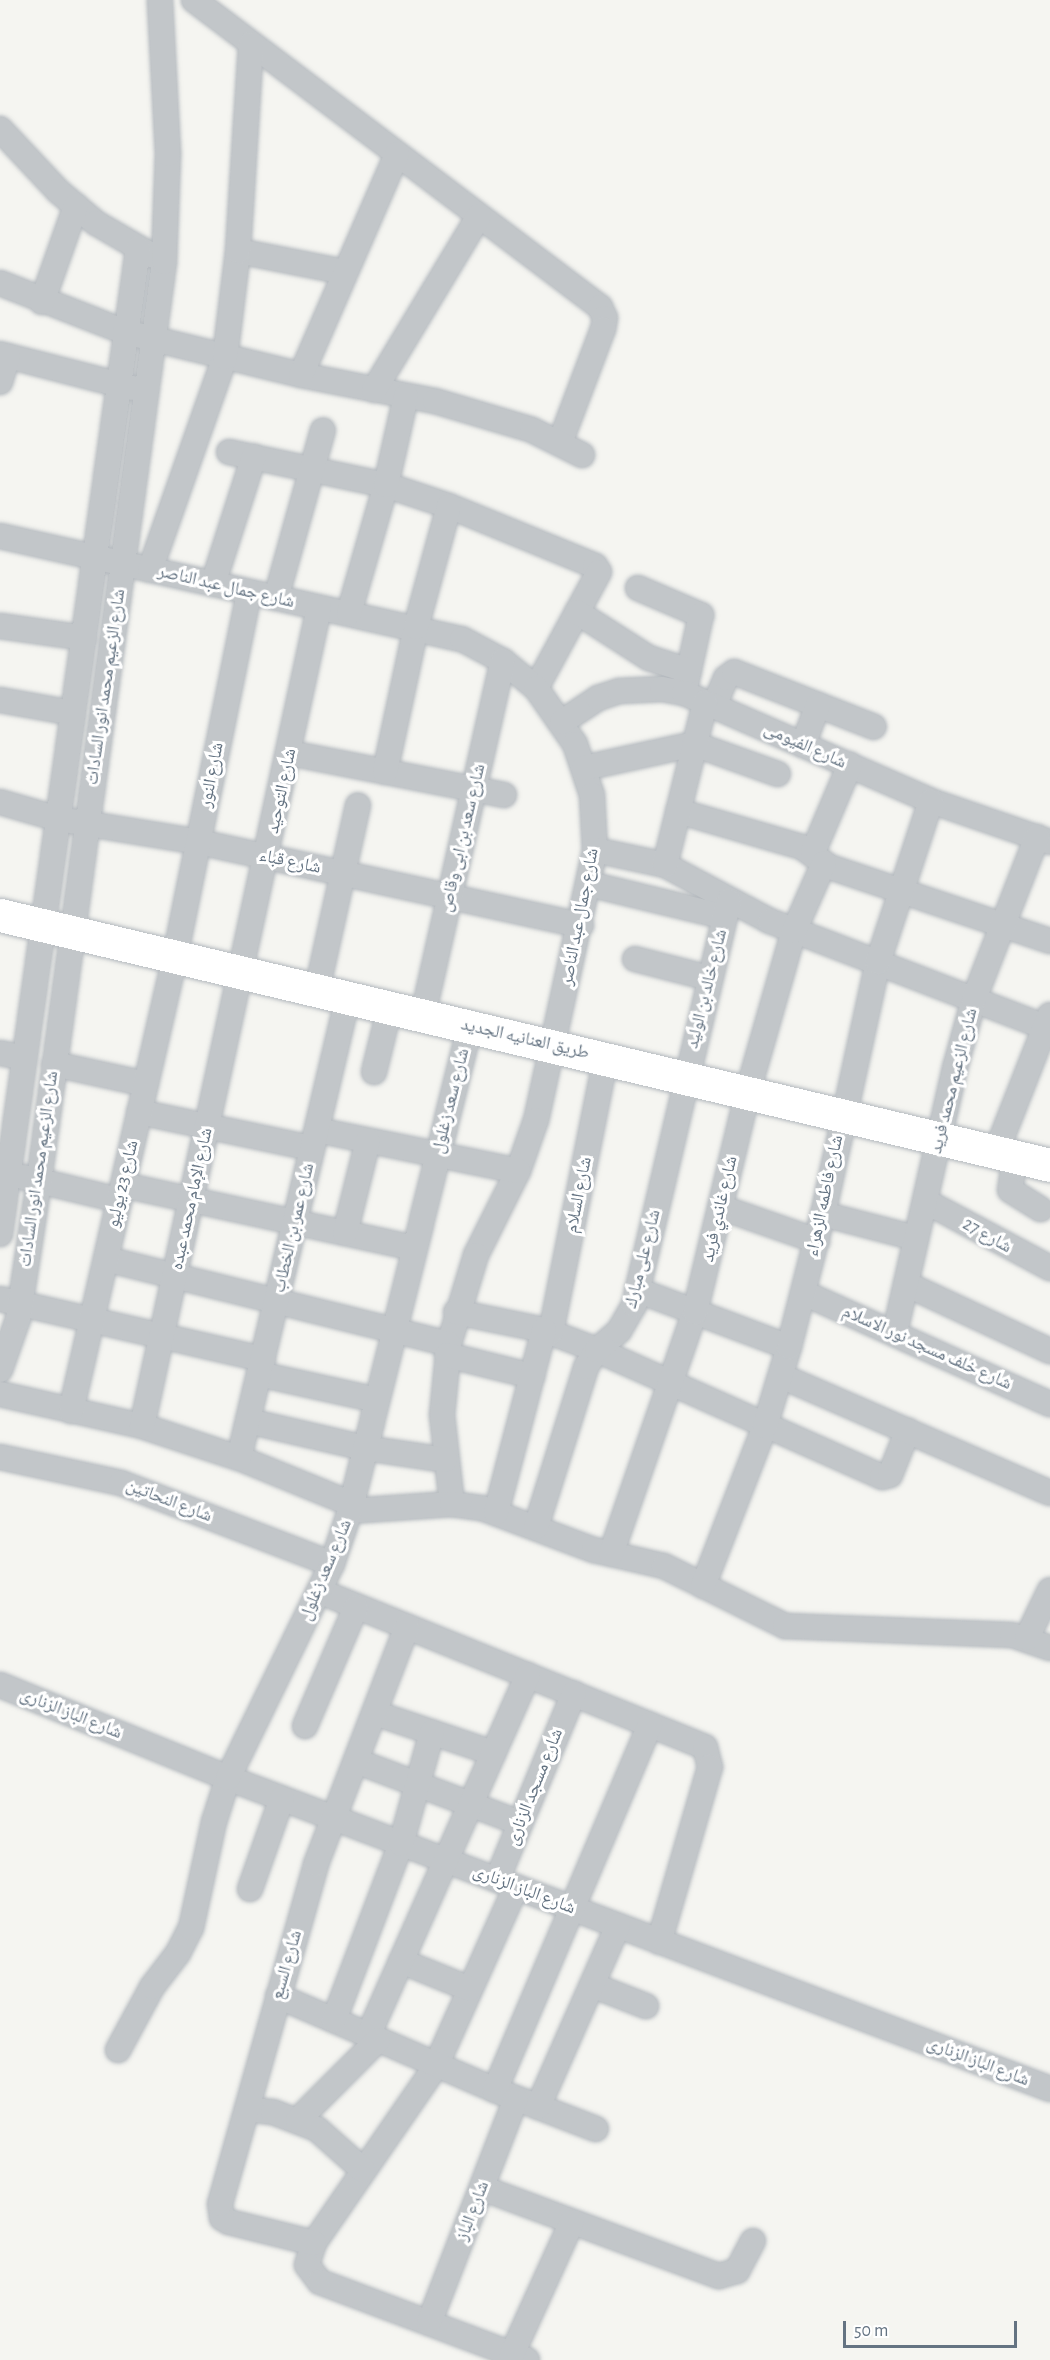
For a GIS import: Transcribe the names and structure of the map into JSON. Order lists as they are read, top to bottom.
{
  "streets": {
    "street": [
      "شارع جمال عبد الناصر",
      "شارع الزعيم محمد انور السادات",
      "شارع الفيومى",
      "شارع النور",
      "شارع التوحيد",
      "شارع سعد بن ابى وقاص",
      "شارع قباء",
      "شارع خالد بن الوليد",
      "طريق العنانيه الجديد",
      "شارع الزعيم محمد فريد",
      "شارع سعد زغلول",
      "شارع 23 يوليو",
      "شارع السلام",
      "شارع فاطمه الزهراء",
      "شارع الإمام محمد عبده",
      "شارع غاندي فريد",
      "شارع عمر بن الخطاب",
      "شارع 27",
      "شارع على مبارك",
      "شارع خلف مسجد نور الاسلام",
      "شارع النحاتين",
      "شارع الباز الزنارى",
      "شارع مسجد الزنارى",
      "شارع السبع",
      "شارع الباز"
    ]
  },
  "crossings": [
    ["شارع جمال عبد الناصر", "شارع الزعيم محمد انور السادات"],
    ["شارع جمال عبد الناصر", "شارع الفيومى"],
    ["شارع جمال عبد الناصر", "شارع النور"],
    ["شارع جمال عبد الناصر", "شارع التوحيد"],
    ["شارع جمال عبد الناصر", "شارع سعد بن ابى وقاص"],
    ["شارع جمال عبد الناصر", "شارع قباء"],
    ["شارع جمال عبد الناصر", "طريق العنانيه الجديد"],
    ["شارع الزعيم محمد انور السادات", "شارع قباء"],
    ["شارع الزعيم محمد انور السادات", "طريق العنانيه الجديد"],
    ["شارع الفيومى", "شارع الزعيم محمد فريد"],
    ["شارع الفيومى", "شارع فاطمه الزهراء"],
    ["شارع الفيومى", "شارع غاندي فريد"],
    ["شارع النور", "شارع قباء"],
    ["شارع النور", "طريق العنانيه الجديد"],
    ["شارع النور", "شارع 23 يوليو"],
    ["شارع التوحيد", "شارع قباء"],
    ["شارع التوحيد", "طريق العنانيه الجديد"],
    ["شارع التوحيد", "شارع الإمام محمد عبده"],
    ["شارع سعد بن ابى وقاص", "شارع قباء"],
    ["شارع سعد بن ابى وقاص", "طريق العنانيه الجديد"],
    ["شارع قباء", "شارع عمر بن الخطاب"],
    ["شارع خالد بن الوليد", "طريق العنانيه الجديد"],
    ["شارع خالد بن الوليد", "شارع على مبارك"],
    ["طريق العنانيه الجديد", "شارع الزعيم محمد فريد"],
    ["طريق العنانيه الجديد", "شارع سعد زغلول"],
    ["طريق العنانيه الجديد", "شارع 23 يوليو"],
    ["طريق العنانيه الجديد", "شارع السلام"],
    ["طريق العنانيه الجديد", "شارع فاطمه الزهراء"],
    ["طريق العنانيه الجديد", "شارع الإمام محمد عبده"],
    ["طريق العنانيه الجديد", "شارع غاندي فريد"],
    ["طريق العنانيه الجديد", "شارع عمر بن الخطاب"],
    ["طريق العنانيه الجديد", "شارع على مبارك"],
    ["شارع الزعيم محمد فريد", "شارع 27"],
    ["شارع الزعيم محمد فريد", "شارع خلف مسجد نور الاسلام"],
    ["شارع سعد زغلول", "شارع النحاتين"],
    ["شارع سعد زغلول", "شارع الباز الزنارى"],
    ["شارع فاطمه الزهراء", "شارع خلف مسجد نور الاسلام"],
    ["شارع الباز الزنارى", "شارع مسجد الزنارى"],
    ["شارع الباز الزنارى", "شارع السبع"],
    ["شارع الباز الزنارى", "شارع الباز"],
    ["شارع مسجد الزنارى", "شارع السبع"]
  ],
  "scale_bar": "50 m"
}
